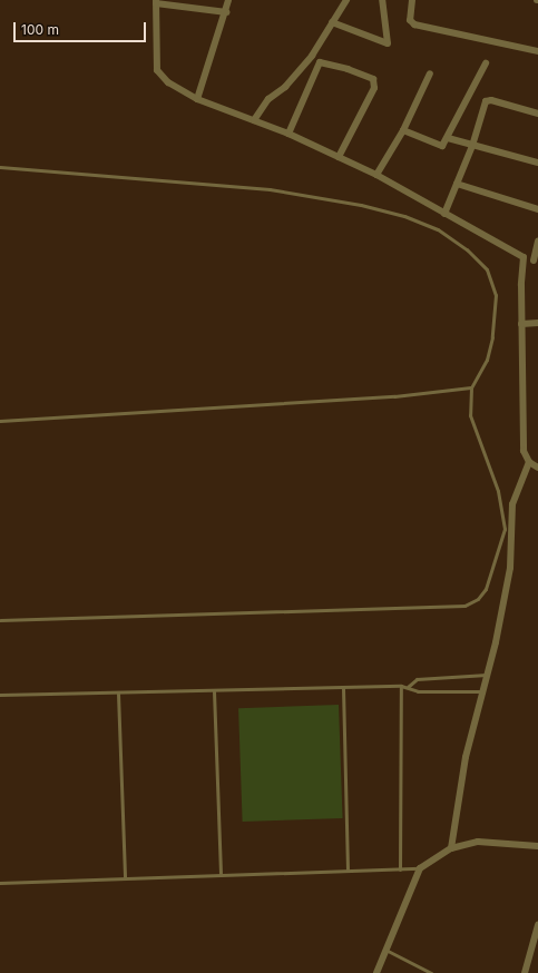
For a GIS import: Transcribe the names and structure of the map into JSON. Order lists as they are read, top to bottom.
{
  "scale_bar": "100 m"
}
